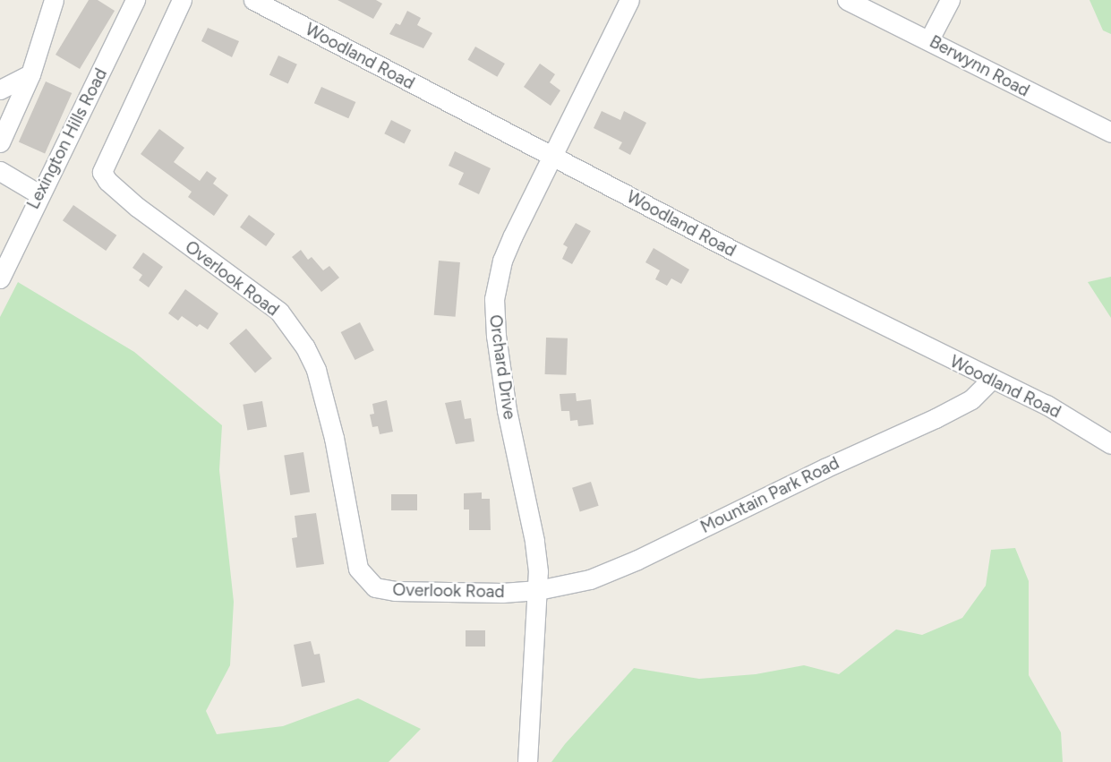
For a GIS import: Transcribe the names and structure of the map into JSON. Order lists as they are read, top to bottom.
{
  "streets": {
    "street": [
      "Woodland Road",
      "Berwynn Road",
      "Lexington Hills Road",
      "Overlook Road",
      "Orchard Drive",
      "Mountain Park Road"
    ]
  },
  "crossings": [
    ["Woodland Road", "Orchard Drive"],
    ["Woodland Road", "Mountain Park Road"],
    ["Overlook Road", "Orchard Drive"],
    ["Overlook Road", "Mountain Park Road"],
    ["Orchard Drive", "Mountain Park Road"]
  ]
}
